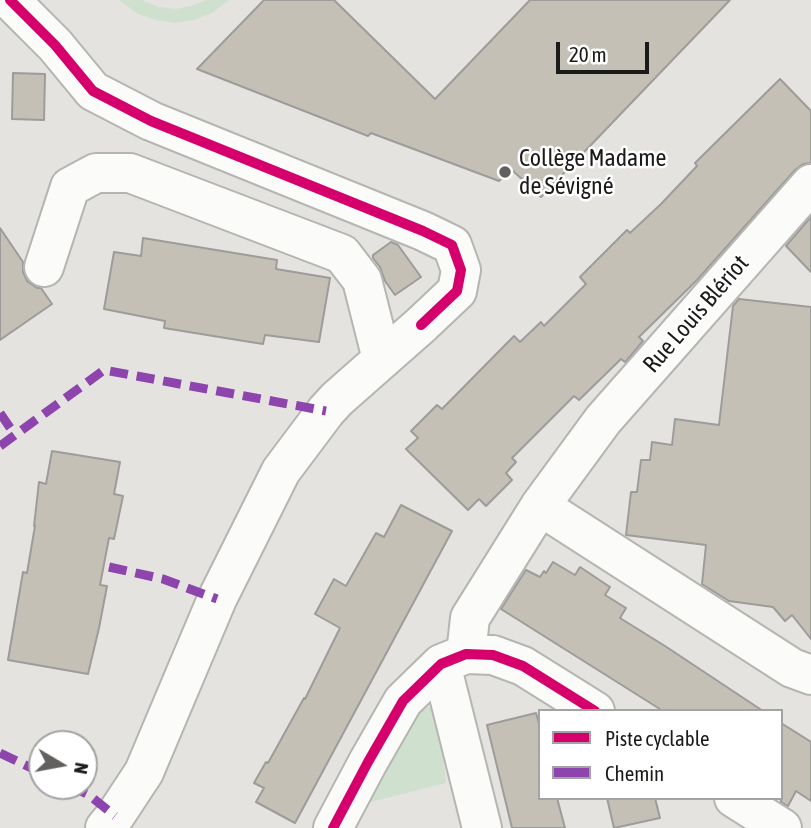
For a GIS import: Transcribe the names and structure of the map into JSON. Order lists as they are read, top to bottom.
{
  "streets": {
    "street": ["Rue Louis Blériot"]
  },
  "places": ["Collège Madame de Sévigné"],
  "legend": ["Piste cyclable", "Chemin"],
  "scale_bar": "20 m",
  "north": "right"
}
